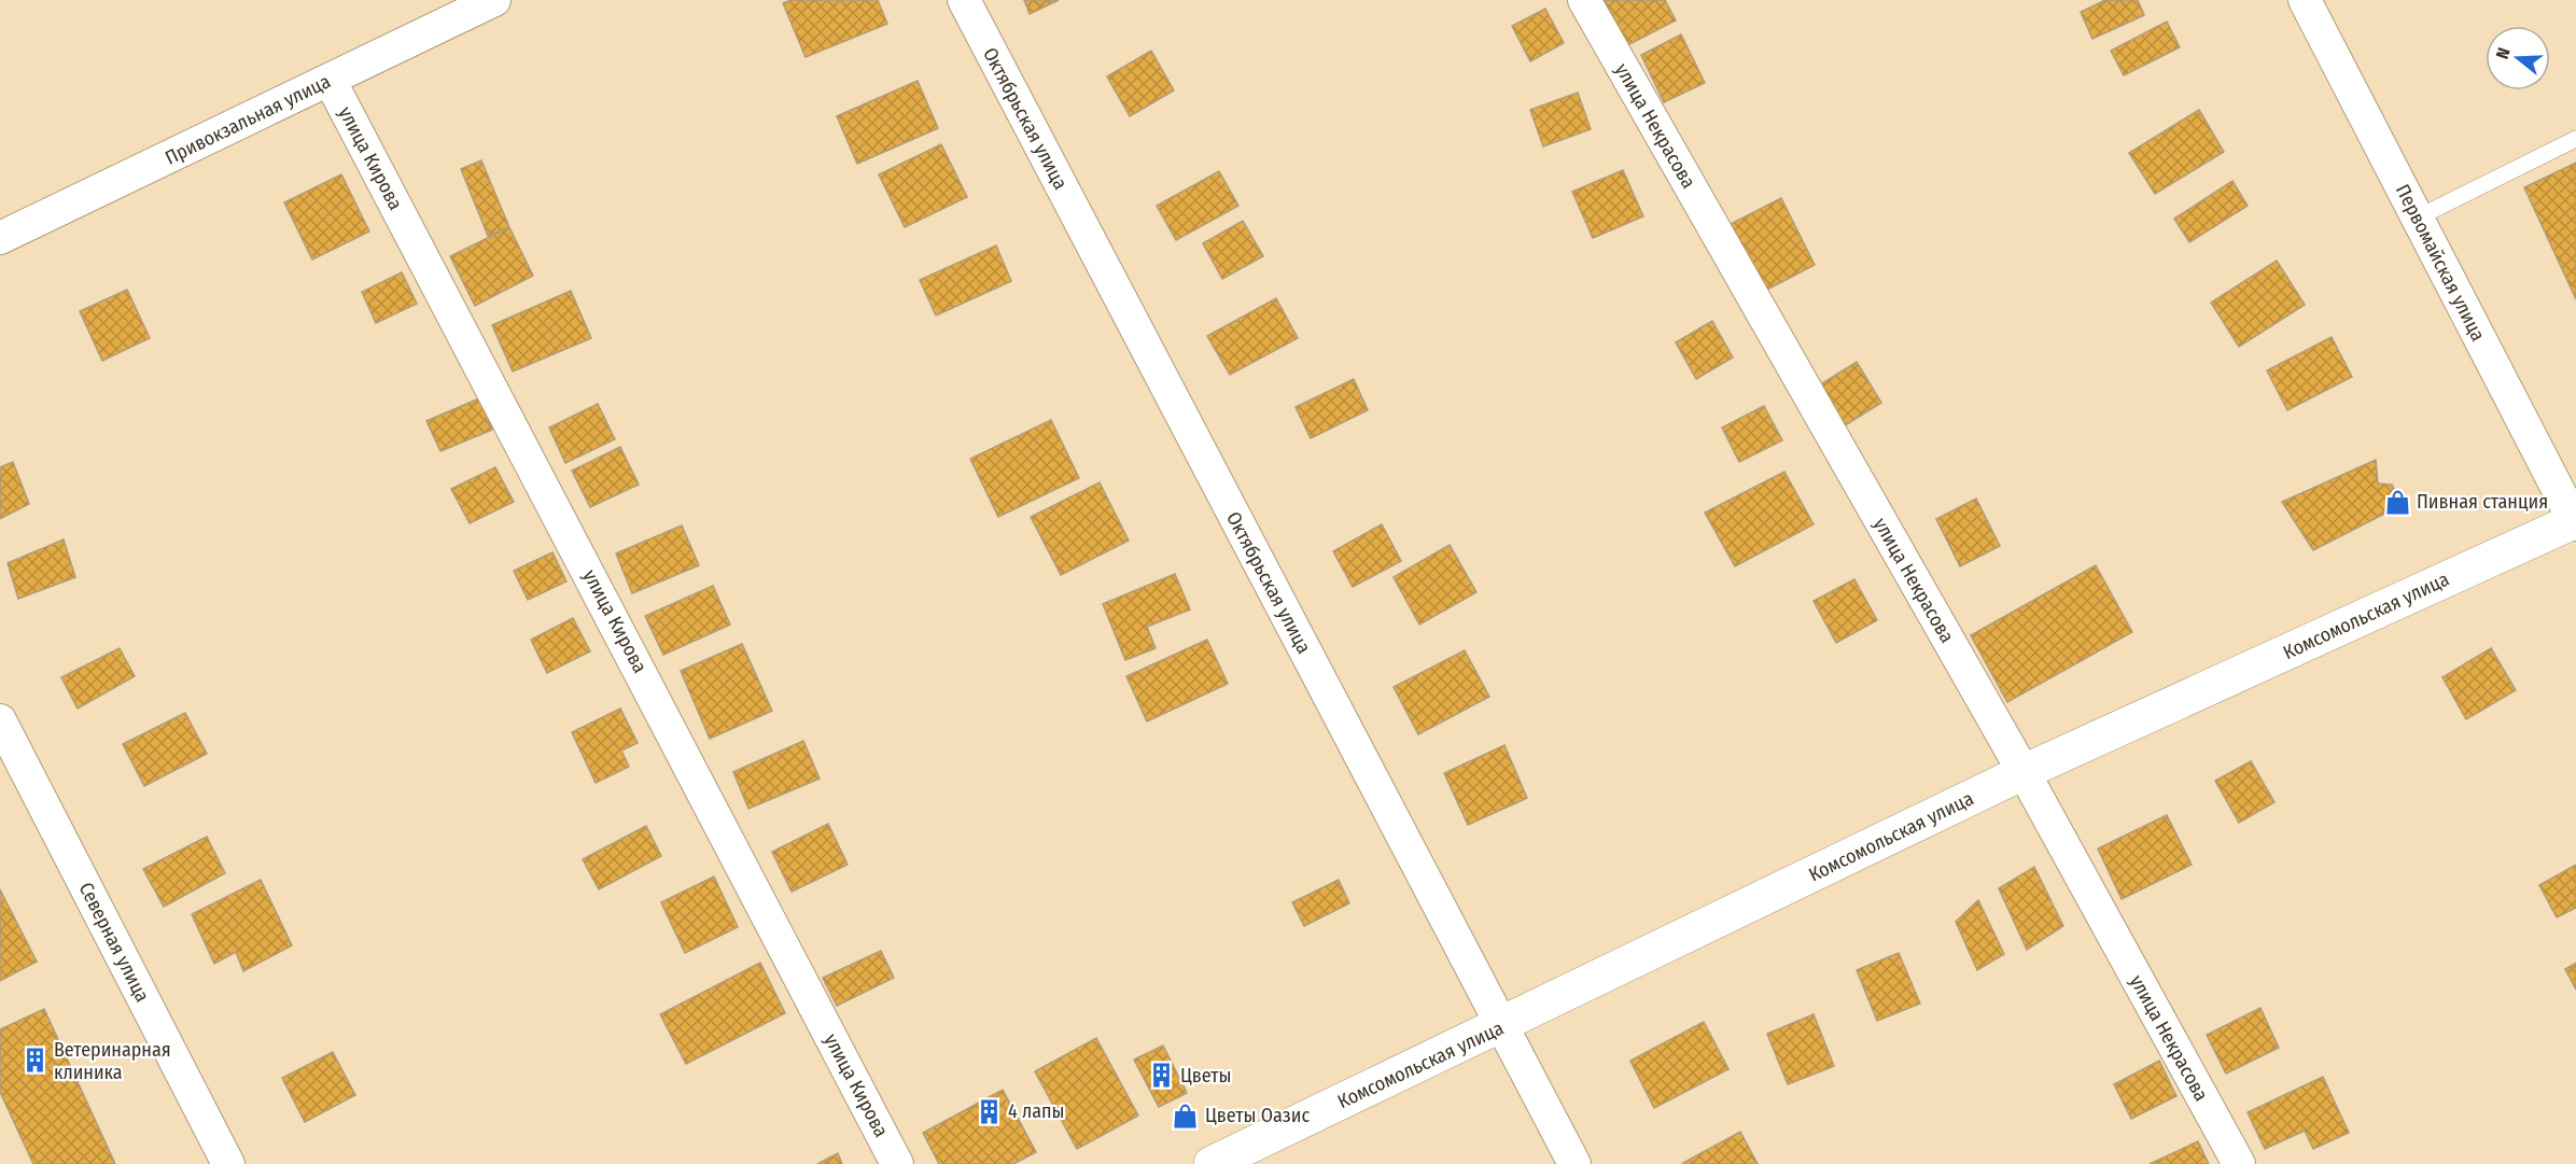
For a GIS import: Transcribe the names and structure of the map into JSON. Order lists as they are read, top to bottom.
{
  "streets": {
    "street": [
      "Октябрьская улица",
      "Привокзальная улица",
      "улица Некрасова",
      "улица Кирова",
      "Первомайская улица",
      "Комсомольская улица",
      "Северная улица"
    ]
  },
  "crossings": [
    ["Октябрьская улица", "Комсомольская улица"],
    ["Привокзальная улица", "улица Кирова"],
    ["улица Некрасова", "Комсомольская улица"],
    ["Первомайская улица", "Комсомольская улица"]
  ],
  "places": {
    "shop": ["Пивная станция", "Цветы Оазис"],
    "building": ["Ветеринарная клиника", "Цветы", "4 лапы"]
  },
  "north": "left"
}
